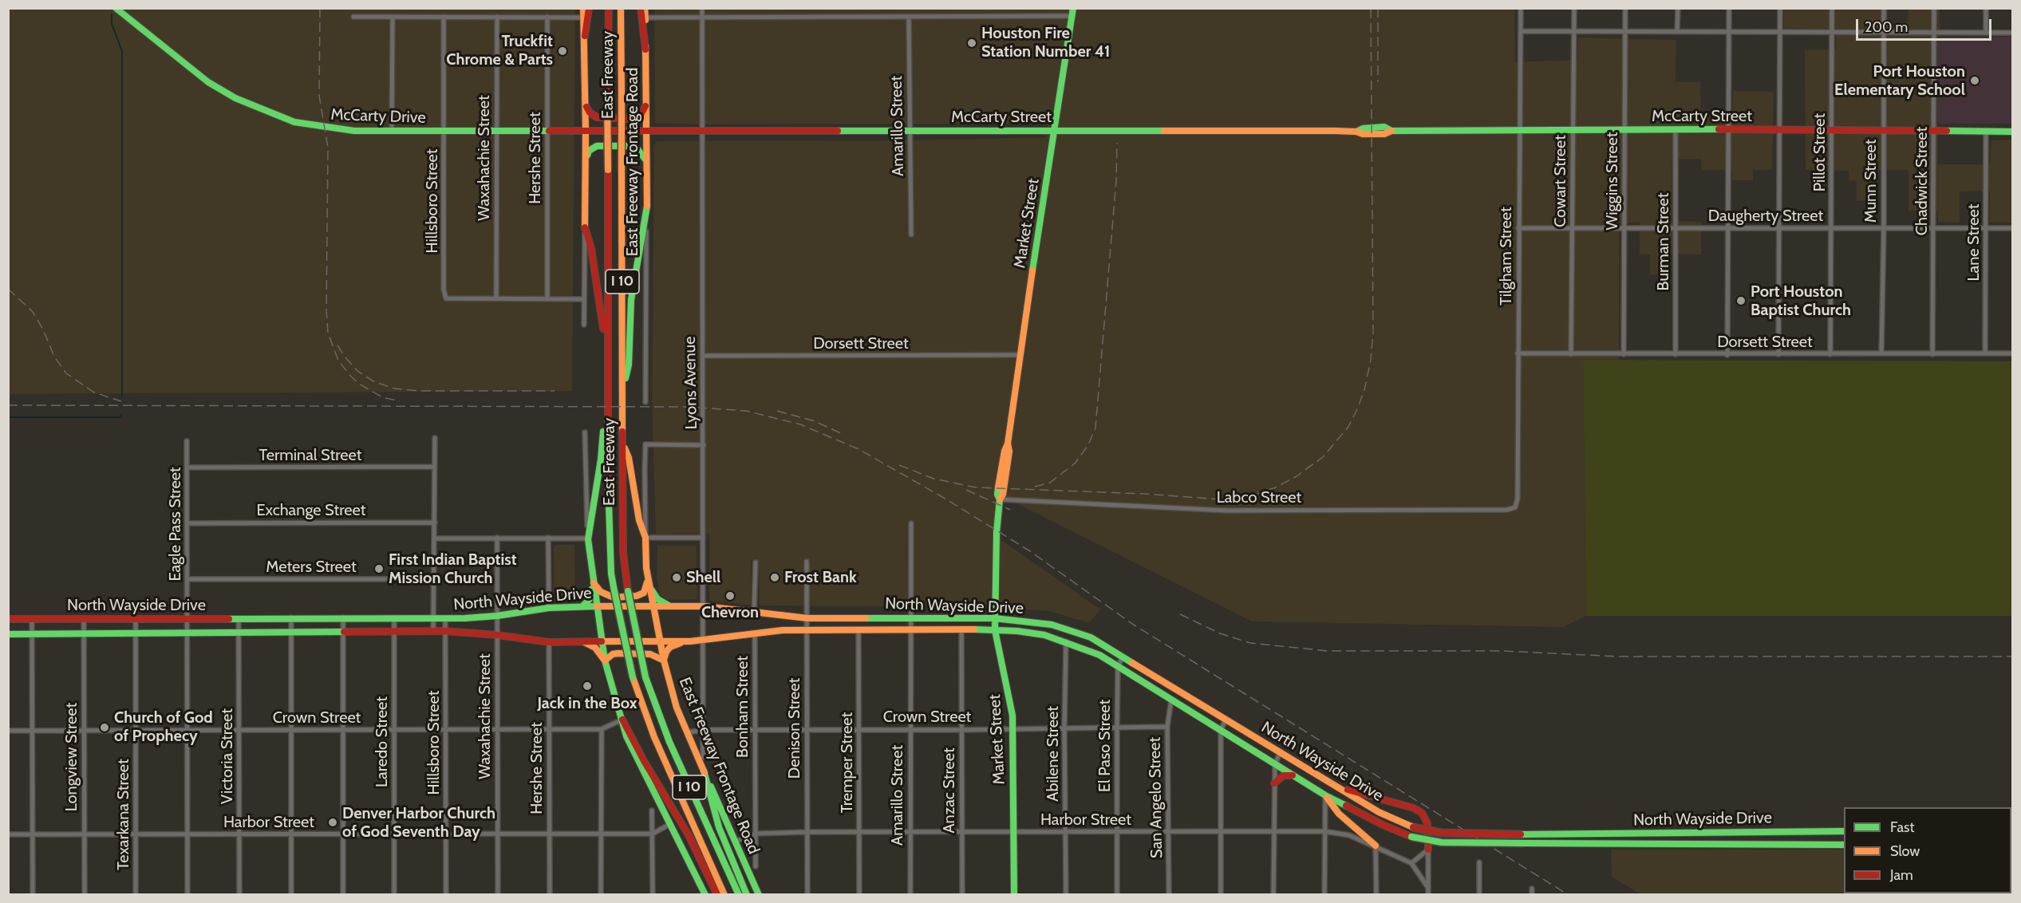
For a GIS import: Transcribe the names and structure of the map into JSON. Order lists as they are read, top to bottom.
{
  "streets": {
    "main road": [
      "East Freeway",
      "McCarty Drive",
      "McCarty Street",
      "East Freeway Frontage Road",
      "Market Street",
      "I 10",
      "North Wayside Drive"
    ],
    "street": [
      "Amarillo Street",
      "Pillot Street",
      "Waxahachie Street",
      "Hershe Street",
      "Cowart Street",
      "Wiggins Street",
      "Munn Street",
      "Chadwick Street",
      "Hillsboro Street",
      "Daugherty Street",
      "Burman Street",
      "Lane Street",
      "Tilgham Street",
      "Dorsett Street",
      "Lyons Avenue",
      "Terminal Street",
      "Labco Street",
      "Exchange Street",
      "Eagle Pass Street",
      "Meters Street",
      "Bonham Street",
      "Crown Street",
      "Denison Street",
      "Laredo Street",
      "El Paso Street",
      "Abilene Street",
      "Victoria Street",
      "Longview Street",
      "Tremper Street",
      "Anzac Street",
      "San Angelo Street",
      "Texarkana Street",
      "Harbor Street"
    ]
  },
  "crossings": [
    ["McCarty Drive", "McCarty Street"],
    ["McCarty Drive", "Waxahachie Street"],
    ["McCarty Drive", "Hershe Street"],
    ["McCarty Drive", "East Freeway Frontage Road"],
    ["McCarty Drive", "Hillsboro Street"],
    ["McCarty Street", "Amarillo Street"],
    ["McCarty Street", "Pillot Street"],
    ["McCarty Street", "East Freeway Frontage Road"],
    ["McCarty Street", "Cowart Street"],
    ["McCarty Street", "Wiggins Street"],
    ["McCarty Street", "Munn Street"],
    ["McCarty Street", "Chadwick Street"],
    ["McCarty Street", "Market Street"],
    ["McCarty Street", "Burman Street"],
    ["McCarty Street", "Lane Street"],
    ["McCarty Street", "Tilgham Street"],
    ["McCarty Street", "Lyons Avenue"],
    ["Amarillo Street", "North Wayside Drive"],
    ["Amarillo Street", "Crown Street"],
    ["Amarillo Street", "Harbor Street"],
    ["Pillot Street", "Daugherty Street"],
    ["Pillot Street", "Dorsett Street"],
    ["Waxahachie Street", "Hillsboro Street"],
    ["Waxahachie Street", "North Wayside Drive"],
    ["Waxahachie Street", "Crown Street"],
    ["Waxahachie Street", "Harbor Street"],
    ["Hershe Street", "North Wayside Drive"],
    ["Hershe Street", "Crown Street"],
    ["Hershe Street", "Harbor Street"],
    ["East Freeway Frontage Road", "Lyons Avenue"],
    ["East Freeway Frontage Road", "North Wayside Drive"],
    ["East Freeway Frontage Road", "Crown Street"],
    ["East Freeway Frontage Road", "Harbor Street"],
    ["Cowart Street", "Daugherty Street"],
    ["Cowart Street", "Dorsett Street"],
    ["Wiggins Street", "Daugherty Street"],
    ["Wiggins Street", "Dorsett Street"],
    ["Munn Street", "Daugherty Street"],
    ["Munn Street", "Dorsett Street"],
    ["Chadwick Street", "Daugherty Street"],
    ["Chadwick Street", "Dorsett Street"],
    ["Hillsboro Street", "North Wayside Drive"],
    ["Hillsboro Street", "Crown Street"],
    ["Hillsboro Street", "Harbor Street"],
    ["Daugherty Street", "Burman Street"],
    ["Daugherty Street", "Lane Street"],
    ["Daugherty Street", "Tilgham Street"],
    ["Market Street", "Dorsett Street"],
    ["Market Street", "Labco Street"],
    ["Market Street", "North Wayside Drive"],
    ["Market Street", "Crown Street"],
    ["Market Street", "Harbor Street"],
    ["Burman Street", "Dorsett Street"],
    ["Lane Street", "Dorsett Street"],
    ["Tilgham Street", "Dorsett Street"],
    ["Tilgham Street", "Labco Street"],
    ["Dorsett Street", "Lyons Avenue"],
    ["Lyons Avenue", "North Wayside Drive"],
    ["Lyons Avenue", "Crown Street"],
    ["Terminal Street", "Eagle Pass Street"],
    ["Exchange Street", "Eagle Pass Street"],
    ["Eagle Pass Street", "Meters Street"],
    ["Eagle Pass Street", "North Wayside Drive"],
    ["Eagle Pass Street", "Crown Street"],
    ["Eagle Pass Street", "Harbor Street"],
    ["North Wayside Drive", "Bonham Street"],
    ["North Wayside Drive", "Denison Street"],
    ["North Wayside Drive", "Laredo Street"],
    ["North Wayside Drive", "El Paso Street"],
    ["North Wayside Drive", "Abilene Street"],
    ["North Wayside Drive", "Victoria Street"],
    ["North Wayside Drive", "Longview Street"],
    ["North Wayside Drive", "Tremper Street"],
    ["North Wayside Drive", "Anzac Street"],
    ["North Wayside Drive", "San Angelo Street"],
    ["North Wayside Drive", "Texarkana Street"],
    ["Bonham Street", "Crown Street"],
    ["Bonham Street", "Harbor Street"],
    ["Crown Street", "Denison Street"],
    ["Crown Street", "Laredo Street"],
    ["Crown Street", "El Paso Street"],
    ["Crown Street", "Abilene Street"],
    ["Crown Street", "Victoria Street"],
    ["Crown Street", "Longview Street"],
    ["Crown Street", "Tremper Street"],
    ["Crown Street", "Anzac Street"],
    ["Crown Street", "San Angelo Street"],
    ["Crown Street", "Texarkana Street"],
    ["Denison Street", "Harbor Street"],
    ["Laredo Street", "Harbor Street"],
    ["El Paso Street", "Harbor Street"],
    ["Abilene Street", "Harbor Street"],
    ["Victoria Street", "Harbor Street"],
    ["Longview Street", "Harbor Street"],
    ["Tremper Street", "Harbor Street"],
    ["Anzac Street", "Harbor Street"],
    ["San Angelo Street", "Harbor Street"],
    ["Texarkana Street", "Harbor Street"]
  ],
  "places": [
    "Houston Fire Station Number 41",
    "Truckfit Chrome & Parts",
    "Port Houston Elementary School",
    "Port Houston Baptist Church",
    "First Indian Baptist Mission Church",
    "Shell",
    "Frost Bank",
    "Chevron",
    "Jack in the Box",
    "Church of God of Prophecy",
    "Denver Harbor Church of God Seventh Day"
  ],
  "legend": ["Fast", "Slow", "Jam"],
  "scale_bar": "200 m"
}
